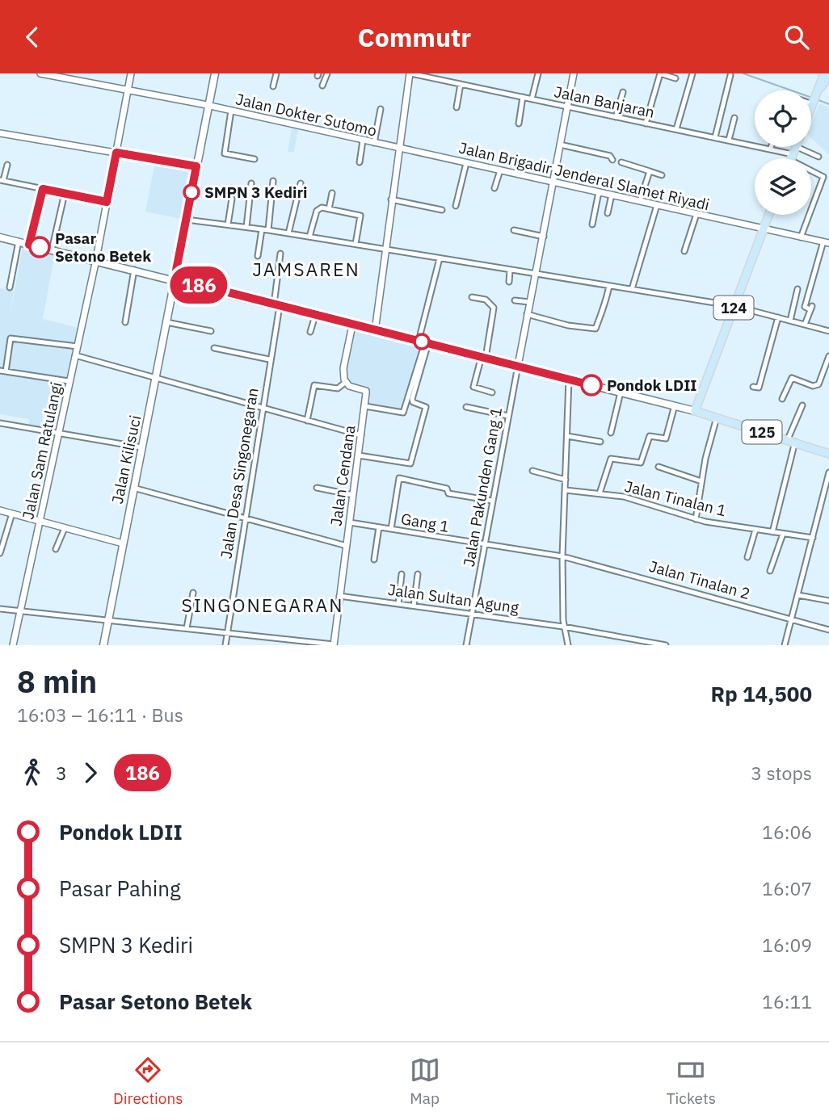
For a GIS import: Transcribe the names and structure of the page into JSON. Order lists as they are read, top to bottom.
{
  "streets": {
    "main road": ["124", "125", "Jalan Kilisuci"],
    "street": [
      "Jalan Banjaran",
      "Jalan Dokter Sutomo",
      "Jalan Brigadir Jenderal Slamet Riyadi",
      "Jalan Sam Ratulangi",
      "Jalan Desa Singonegaran",
      "Jalan Cendana",
      "Jalan Pakunden Gang 1",
      "Jalan Tinalan 1",
      "Gang 1",
      "Jalan Tinalan 2",
      "Jalan Sultan Agung"
    ]
  },
  "crossings": [
    ["Jalan Dokter Sutomo", "Jalan Brigadir Jenderal Slamet Riyadi"],
    ["Jalan Dokter Sutomo", "Jalan Sam Ratulangi"],
    ["Jalan Dokter Sutomo", "Jalan Kilisuci"],
    ["Jalan Brigadir Jenderal Slamet Riyadi", "124"],
    ["124", "125"],
    ["Jalan Cendana", "Gang 1"],
    ["Jalan Cendana", "Jalan Sultan Agung"],
    ["Jalan Pakunden Gang 1", "Gang 1"],
    ["Jalan Pakunden Gang 1", "Jalan Sultan Agung"],
    ["Gang 1", "Jalan Tinalan 2"]
  ],
  "districts": ["JAMSAREN", "SINGONEGARAN"],
  "places": ["SMPN 3 Kediri", "Pasar Setono Betek", "Pondok LDII"],
  "lines": ["bus line 186"],
  "page": {
    "header": "Commutr",
    "on_map": "186",
    "heading": ["8 min", "16:03 – 16:11 · Bus", "Rp 14,500"],
    "legs": ["3", "186", "3 stops"],
    "list": [
      {
        "name": "Pondok LDII",
        "value": "16:06"
      },
      {
        "name": "Pasar Pahing",
        "value": "16:07"
      },
      {
        "name": "SMPN 3 Kediri",
        "value": "16:09"
      },
      {
        "name": "Pasar Setono Betek",
        "value": "16:11"
      }
    ],
    "tabs": ["Directions", "Map", "Tickets"]
  }
}
